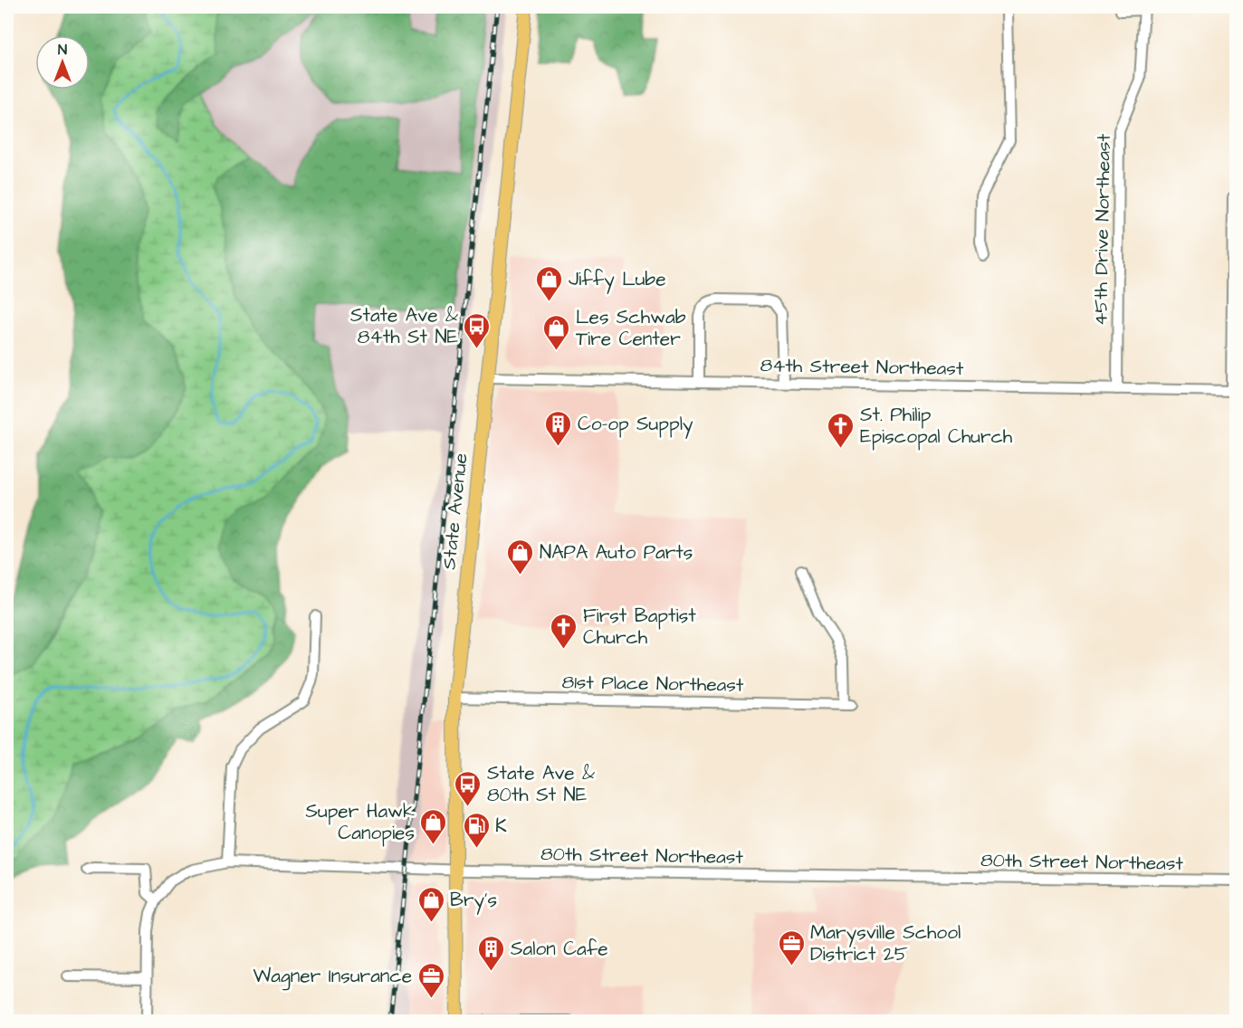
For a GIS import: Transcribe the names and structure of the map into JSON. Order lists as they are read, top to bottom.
{
  "streets": {
    "main road": ["State Avenue"],
    "street": [
      "45th Drive Northeast",
      "84th Street Northeast",
      "81st Place Northeast",
      "80th Street Northeast"
    ]
  },
  "crossings": [
    ["45th Drive Northeast", "84th Street Northeast"],
    ["84th Street Northeast", "State Avenue"],
    ["State Avenue", "81st Place Northeast"],
    ["State Avenue", "80th Street Northeast"]
  ],
  "places": {
    "shop": [
      "Jiffy Lube",
      "Les Schwab Tire Center",
      "NAPA Auto Parts",
      "Super Hawk Canopies",
      "Bry's"
    ],
    "bus stop": ["State Ave & 84th St NE", "State Ave & 80th St NE"],
    "building": ["Co-op Supply", "Salon Cafe"],
    "church": ["St. Philip Episcopal Church", "First Baptist Church"],
    "fuel station": ["K"],
    "office": ["Marysville School District 25", "Wagner Insurance"]
  },
  "north": "top"
}
